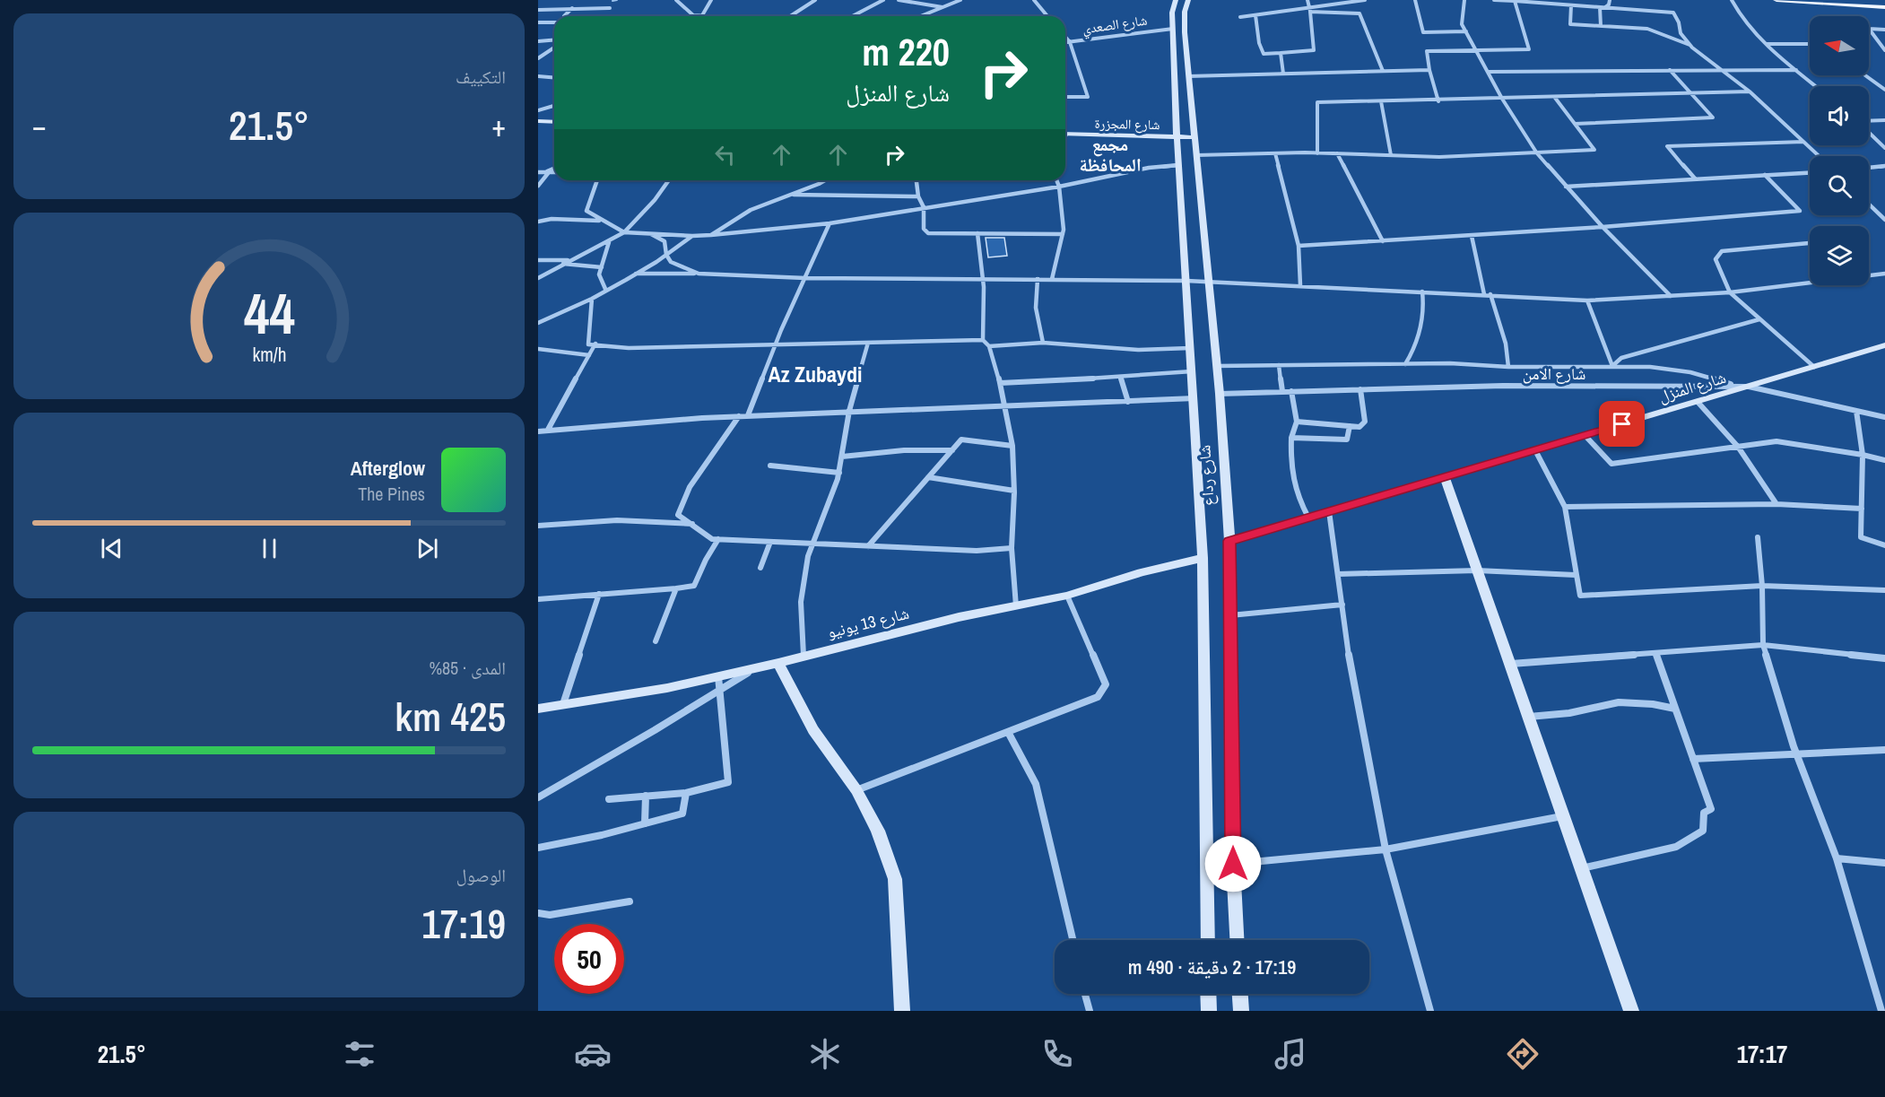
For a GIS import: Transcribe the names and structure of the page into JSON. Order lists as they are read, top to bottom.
{
  "streets": {
    "main road": [
      "شارع المجزرة",
      "شارع المنزل",
      "شارع رداع",
      "شارع 13 يونيو"
    ],
    "street": ["شارع الصعدي", "شارع الامن"]
  },
  "crossings": [
    ["شارع الصعدي", "شارع رداع"],
    ["شارع المجزرة", "شارع رداع"],
    ["شارع الامن", "شارع المنزل"],
    ["شارع الامن", "شارع رداع"],
    ["شارع المنزل", "شارع رداع"],
    ["شارع رداع", "شارع 13 يونيو"]
  ],
  "districts": ["مجمع المحافظة", "Az Zubaydi"],
  "north": "left",
  "page": {
    "tile": [
      "التكييف",
      ["المدى · 85%", "425 km"],
      ["الوصول", "17:19"]
    ],
    "turn": ["220 m", "شارع المنزل"],
    "heat": ["−", "21.5°", "+"],
    "song": ["Afterglow", "The Pines"],
    "limit": "50",
    "trip": "17:19 · 2 دقيقة · 490 m",
    "tabs": ["17:17", "21.5°"],
    "gauge": ["44", "km/h"]
  }
}
